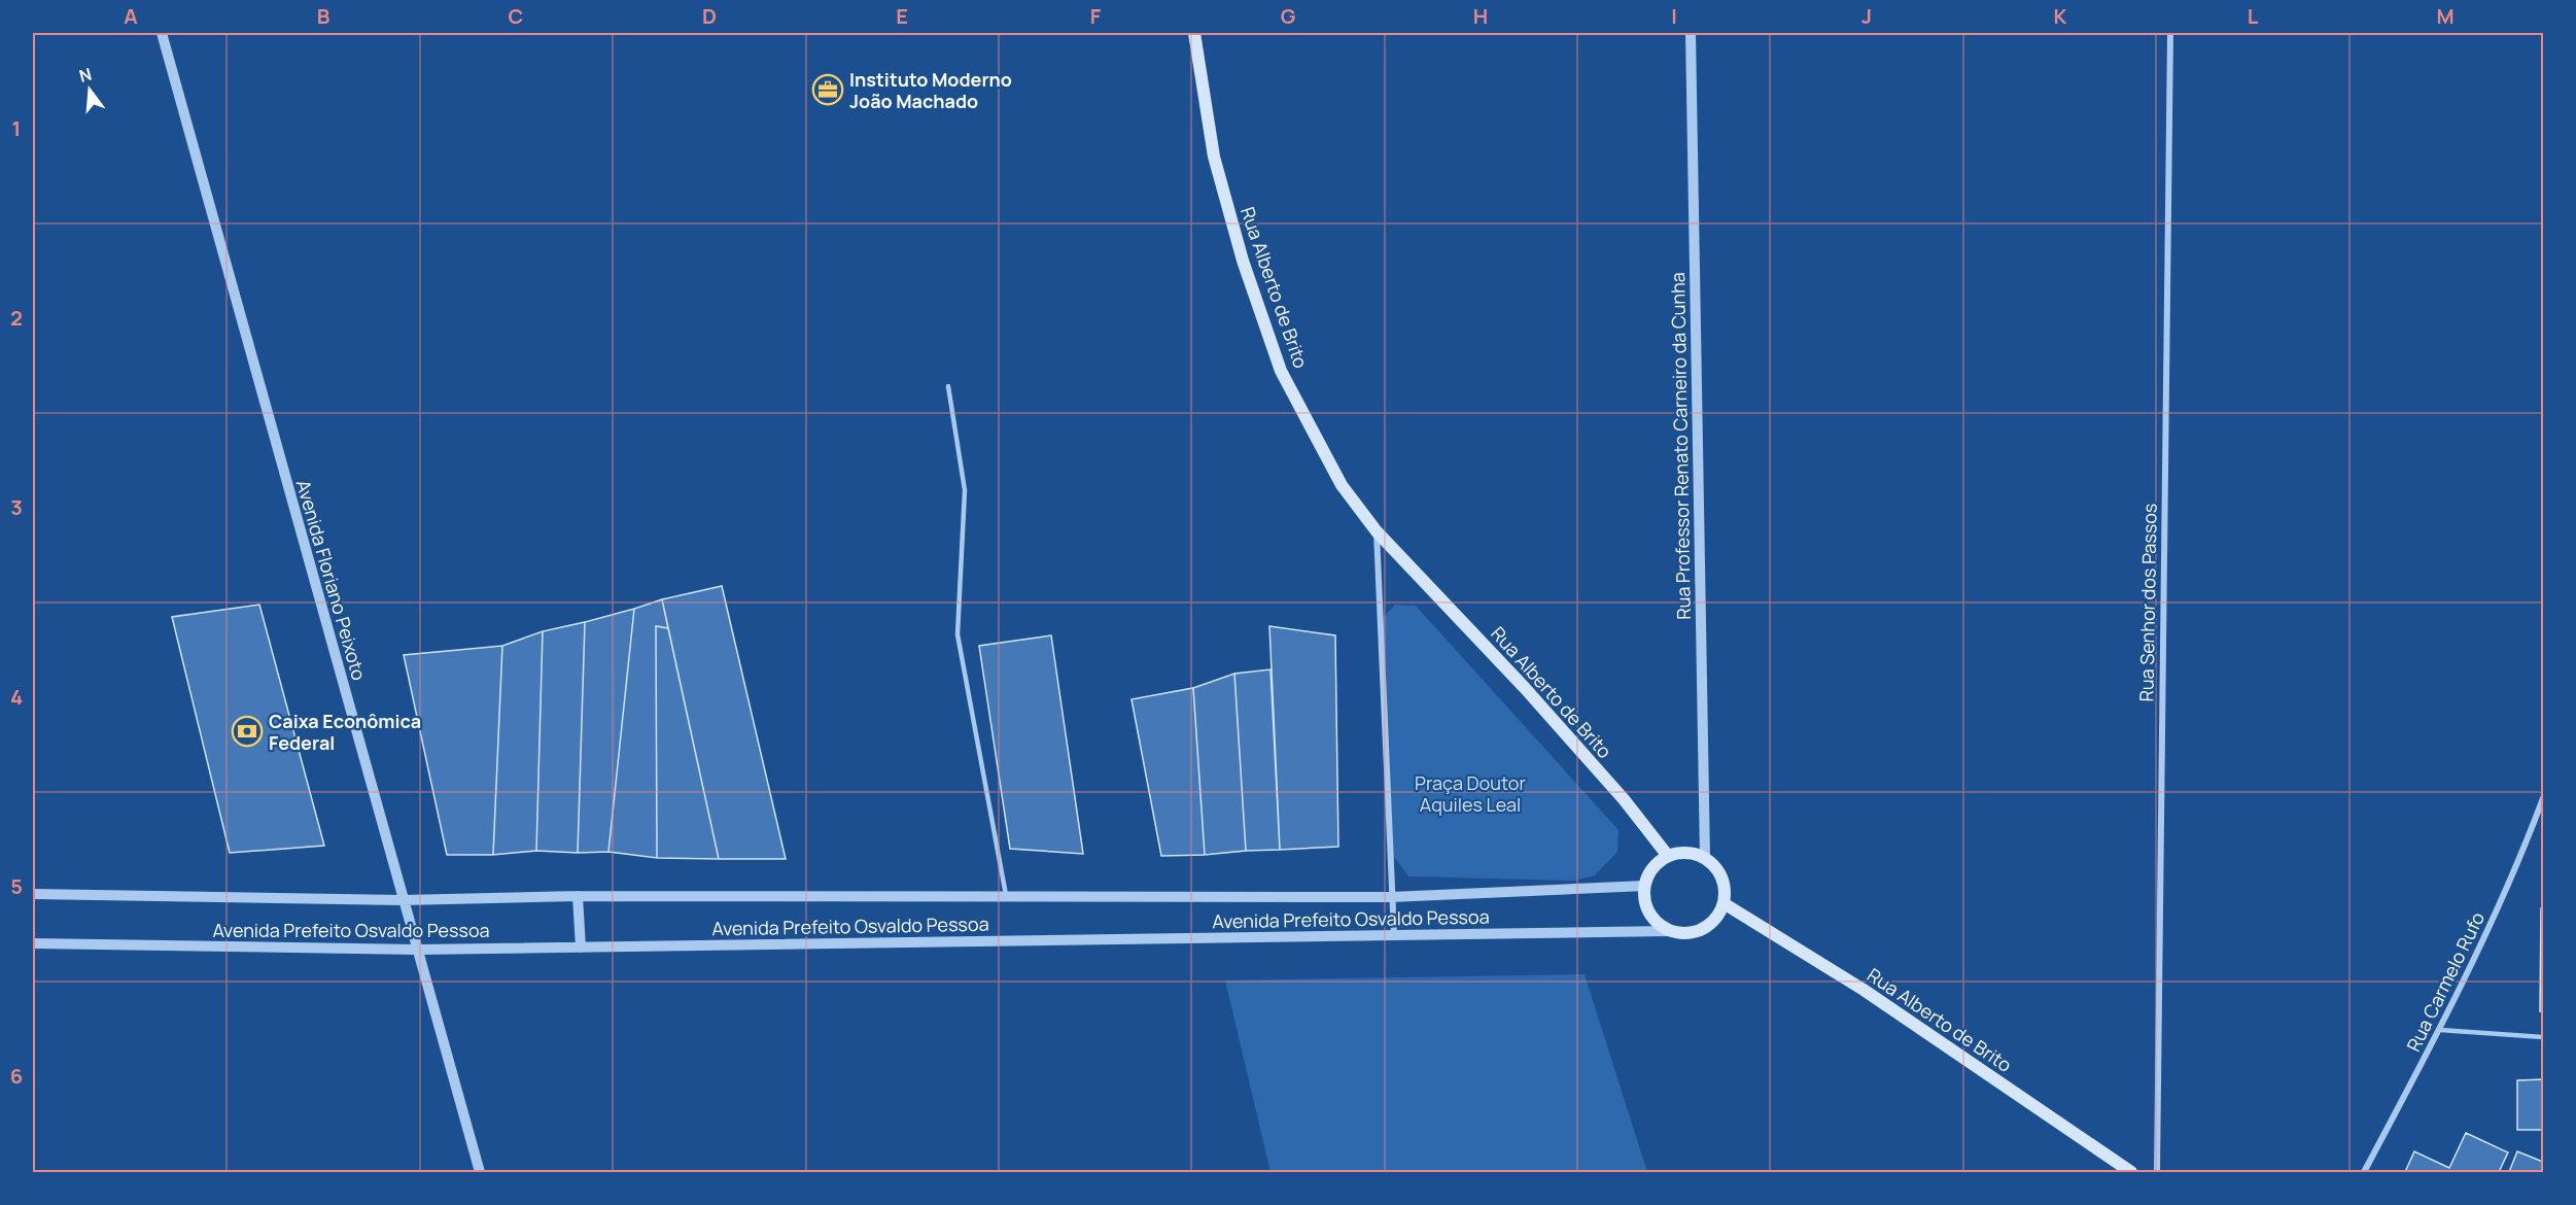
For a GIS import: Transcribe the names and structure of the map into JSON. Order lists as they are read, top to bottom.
{
  "streets": {
    "main road": ["Rua Alberto de Brito"],
    "street": [
      "Rua Professor Renato Carneiro da Cunha",
      "Avenida Floriano Peixoto",
      "Rua Senhor dos Passos",
      "Avenida Prefeito Osvaldo Pessoa",
      "Rua Carmelo Rufo"
    ]
  },
  "crossings": [
    ["Rua Alberto de Brito", "Rua Professor Renato Carneiro da Cunha"],
    ["Rua Alberto de Brito", "Avenida Prefeito Osvaldo Pessoa"],
    ["Rua Professor Renato Carneiro da Cunha", "Avenida Prefeito Osvaldo Pessoa"],
    ["Avenida Floriano Peixoto", "Avenida Prefeito Osvaldo Pessoa"]
  ],
  "parks": ["Praça Doutor Aquiles Leal"],
  "places": {
    "office": ["Instituto Moderno João Machado"],
    "bank": ["Caixa Econômica Federal"]
  },
  "north": "top",
  "grid": {
    "columns": [
      "A",
      "B",
      "C",
      "D",
      "E",
      "F",
      "G",
      "H",
      "I",
      "J",
      "K",
      "L",
      "M"
    ],
    "rows": [
      "1",
      "2",
      "3",
      "4",
      "5",
      "6"
    ]
  }
}
